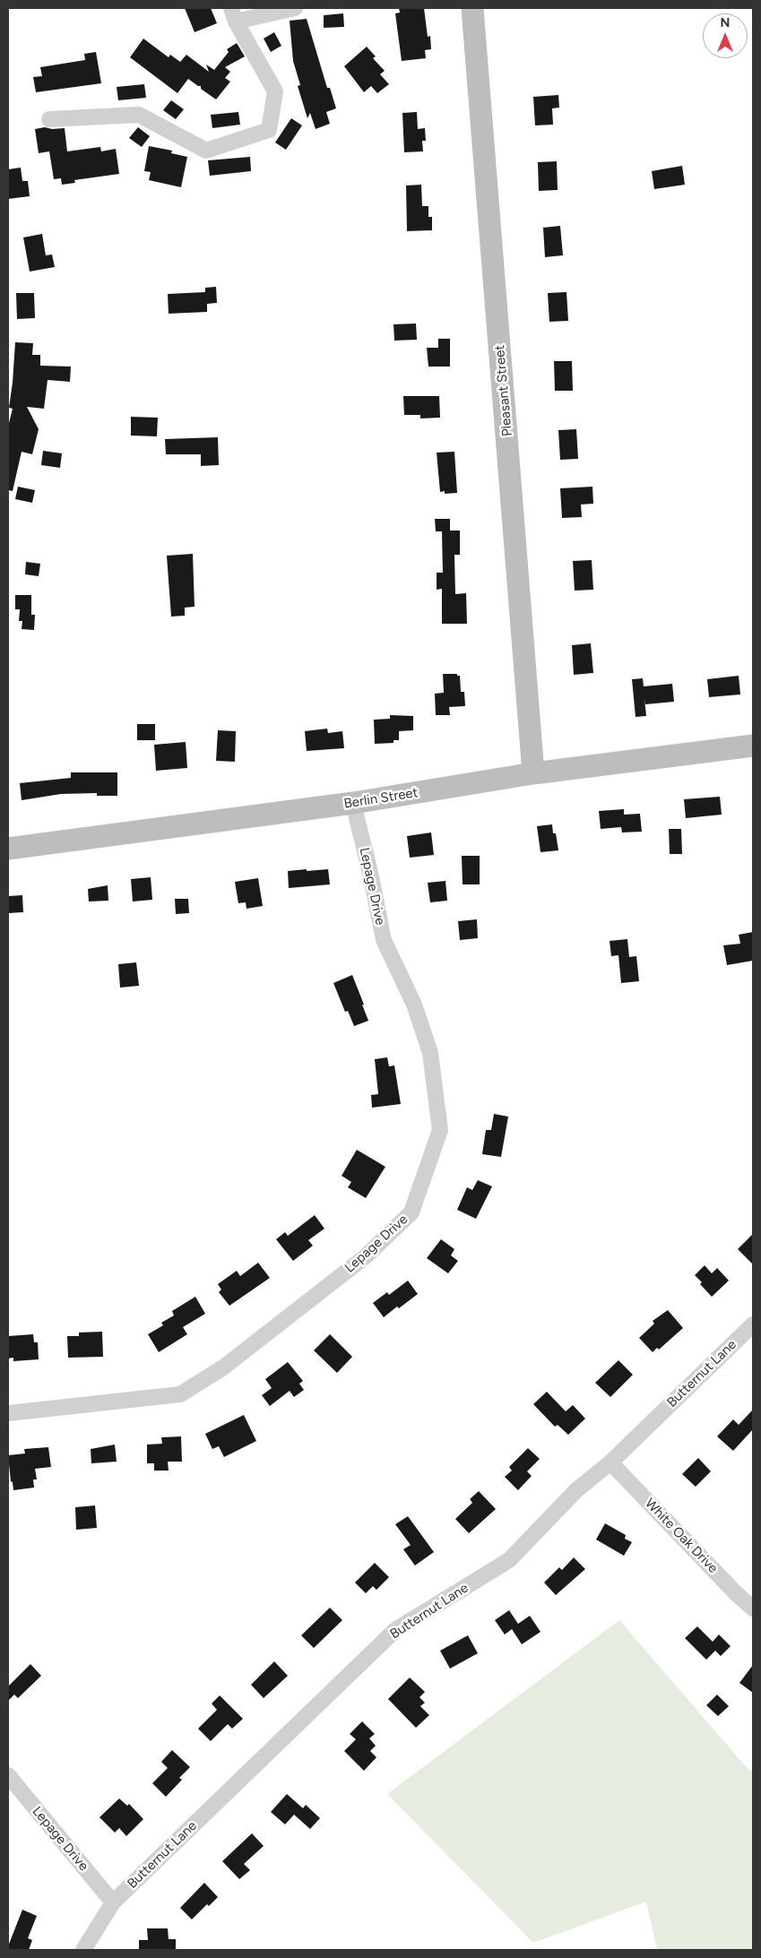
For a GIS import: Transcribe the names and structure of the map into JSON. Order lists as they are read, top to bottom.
{
  "streets": {
    "street": [
      "Pleasant Street",
      "Berlin Street",
      "Lepage Drive",
      "Butternut Lane",
      "White Oak Drive"
    ]
  },
  "crossings": [
    ["Pleasant Street", "Berlin Street"],
    ["Berlin Street", "Lepage Drive"],
    ["Lepage Drive", "Butternut Lane"],
    ["Butternut Lane", "White Oak Drive"]
  ],
  "north": "top"
}
